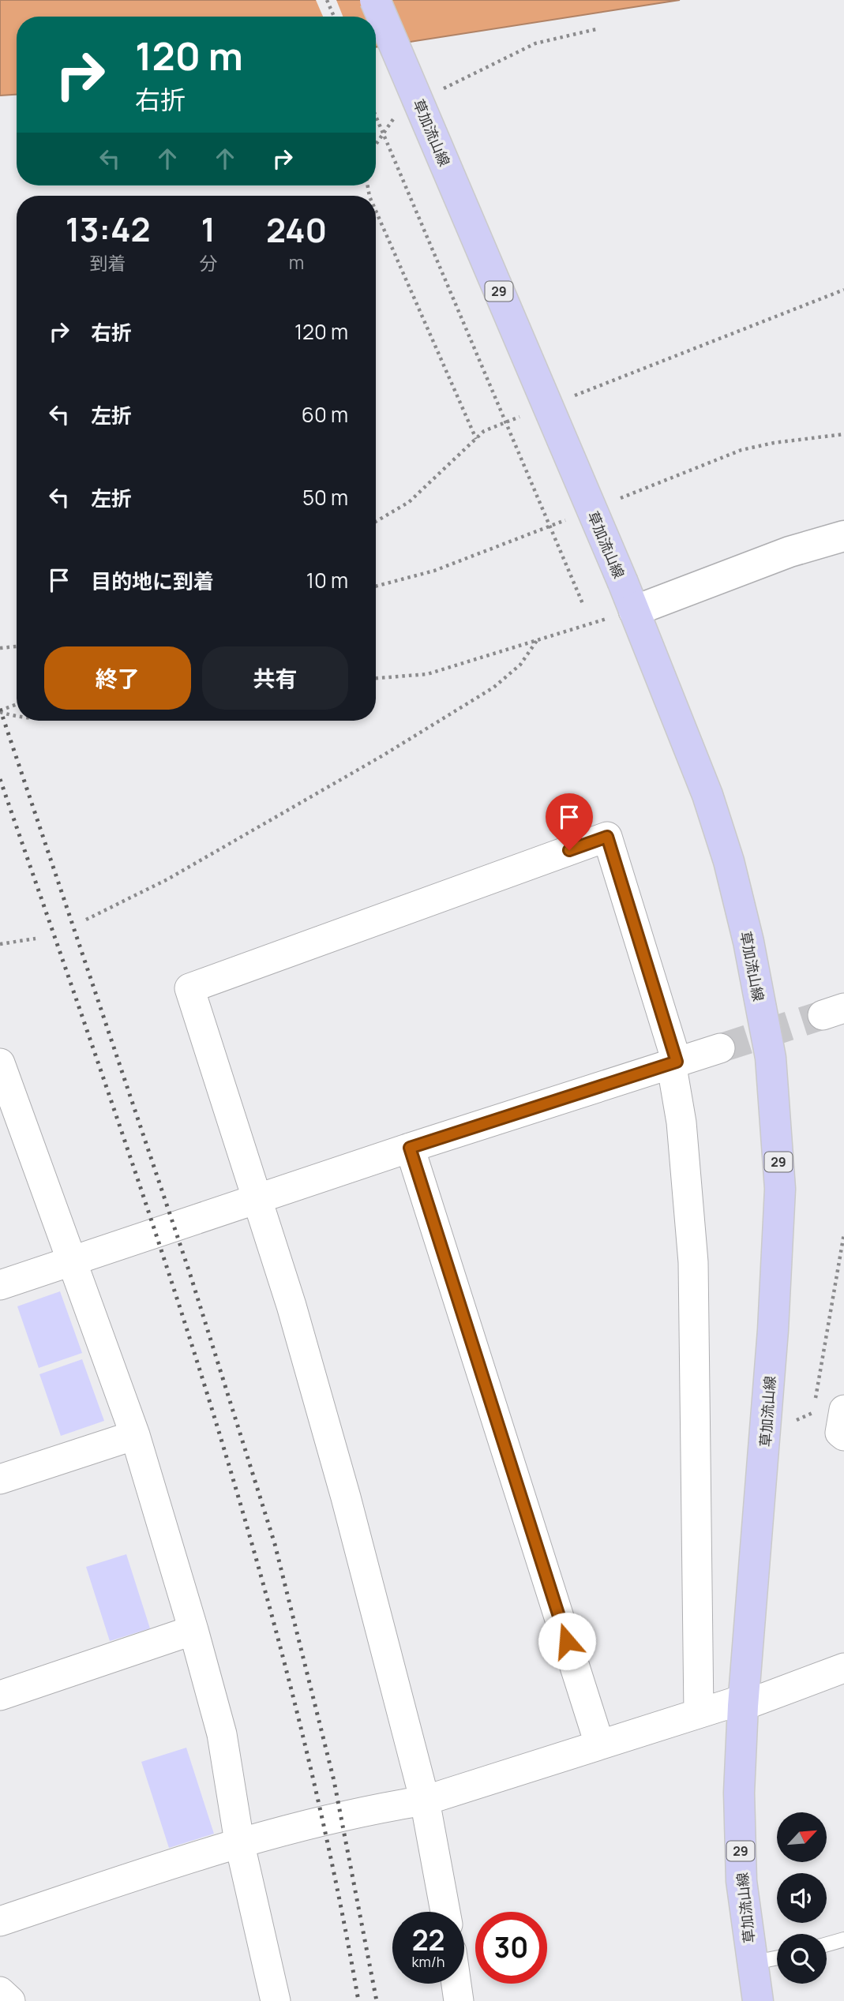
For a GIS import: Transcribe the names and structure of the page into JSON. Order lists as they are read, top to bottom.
{
  "streets": {
    "main road": ["草加流山線", "29"]
  },
  "north": "top right",
  "page": {
    "turn": ["120 m", "右折"],
    "eta": [
      "13:42",
      "到着",
      "1",
      "分",
      "240",
      "m"
    ],
    "list": [
      {
        "name": "右折",
        "value": "120 m"
      },
      {
        "name": "左折",
        "value": "60 m"
      },
      {
        "name": "左折",
        "value": "50 m"
      },
      {
        "name": "目的地に到着",
        "value": "10 m"
      }
    ],
    "buttons": ["終了", "共有"],
    "speed": "22 km/h",
    "limit": "30"
  }
}
